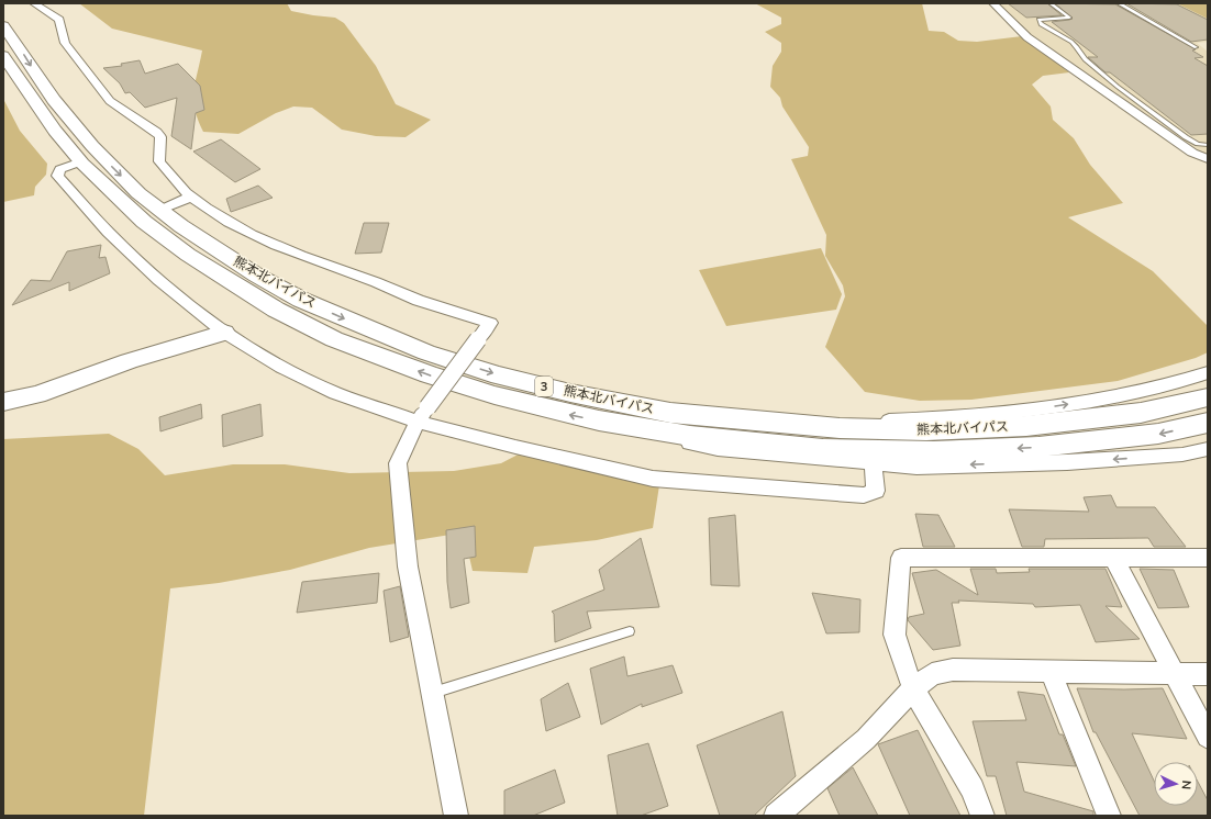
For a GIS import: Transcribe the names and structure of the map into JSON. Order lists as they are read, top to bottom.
{
  "streets": {
    "highway": ["熊本北バイパス", "3"]
  },
  "north": "right"
}
